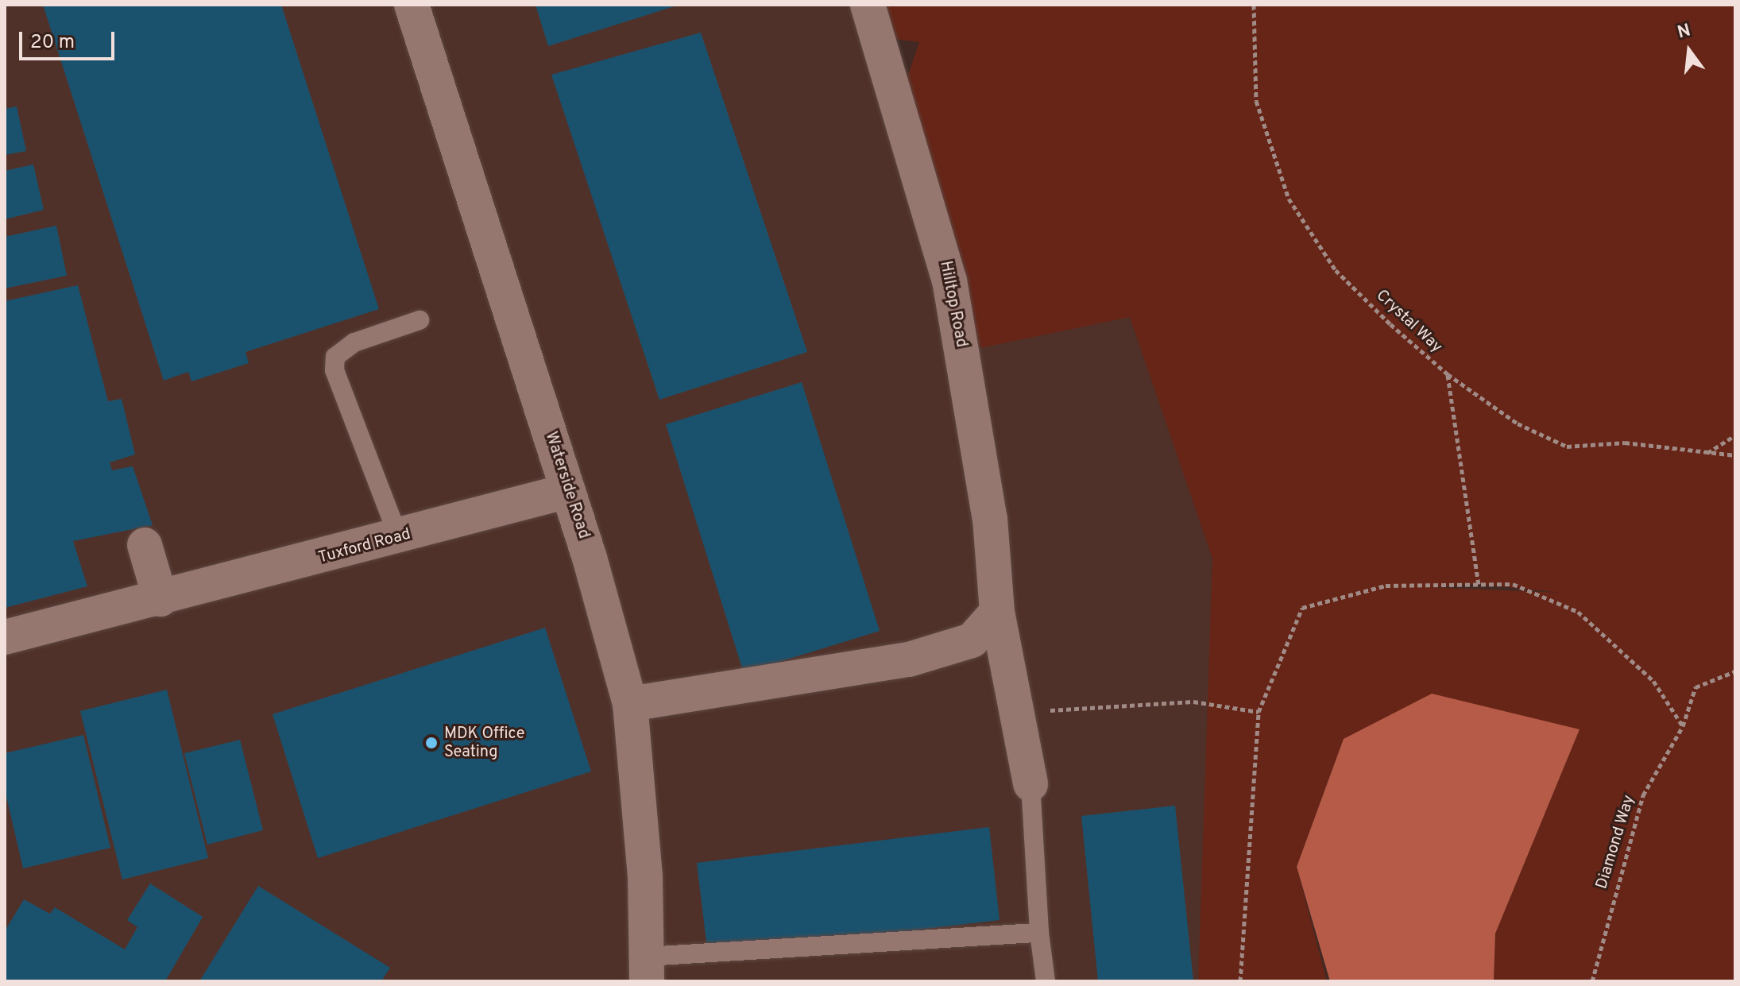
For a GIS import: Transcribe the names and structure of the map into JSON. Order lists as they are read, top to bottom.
{
  "streets": {
    "street": ["Hilltop Road", "Waterside Road", "Tuxford Road"],
    "path": ["Crystal Way", "Diamond Way"]
  },
  "crossings": [
    ["Waterside Road", "Tuxford Road"]
  ],
  "places": ["MDK Office Seating"],
  "scale_bar": "20 m",
  "north": "top"
}
